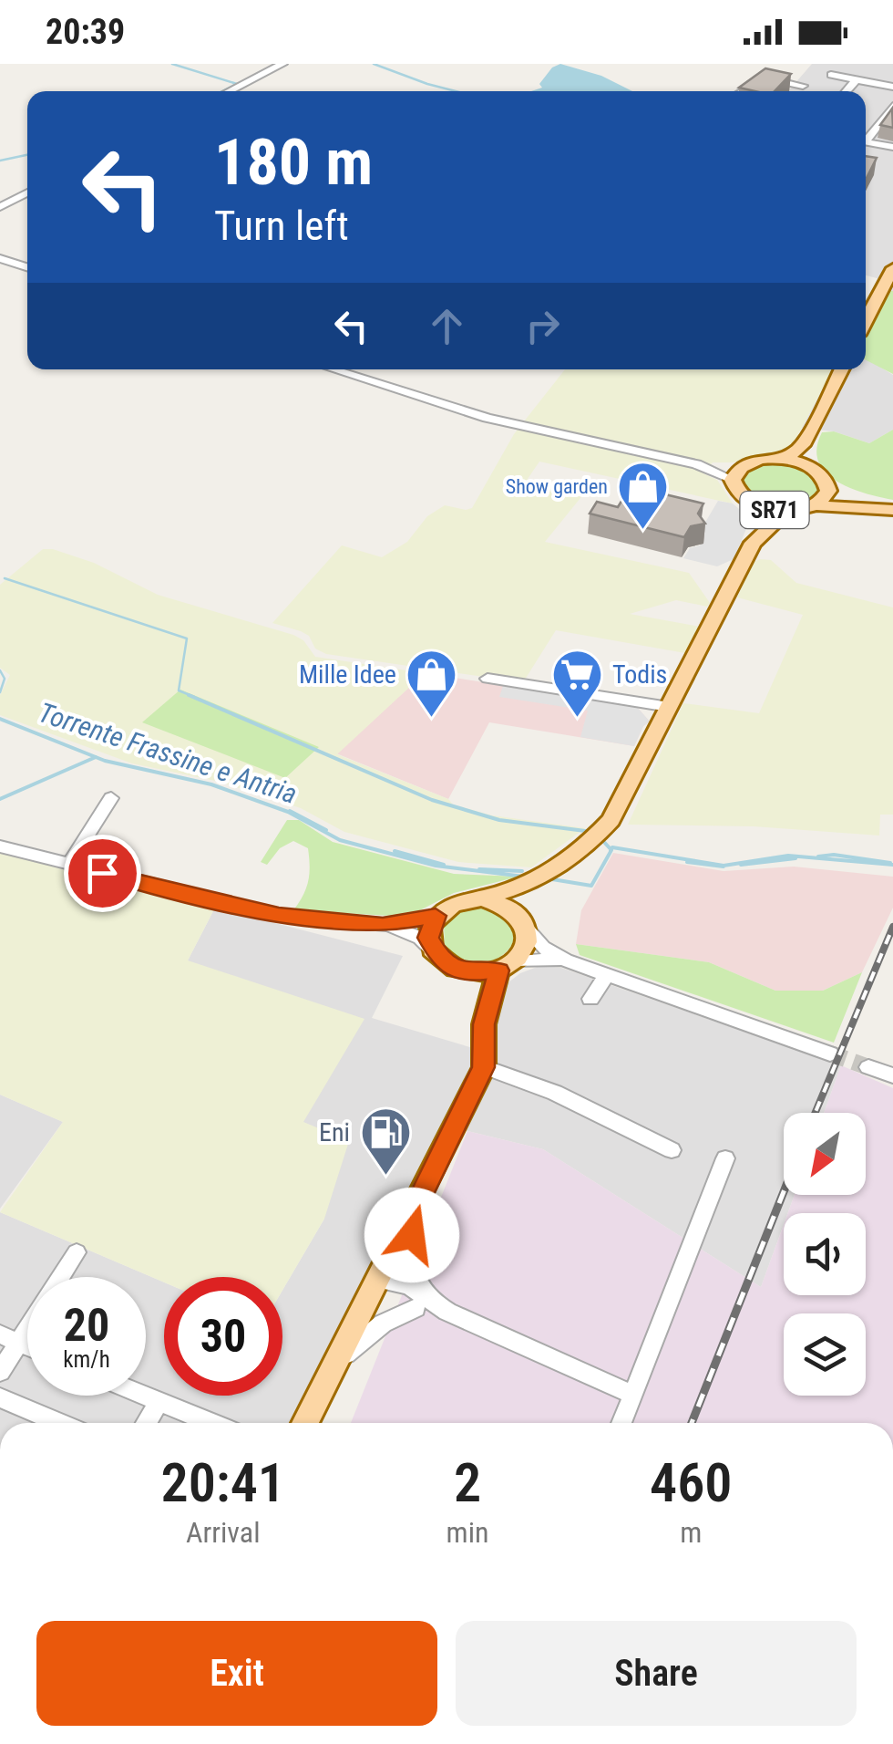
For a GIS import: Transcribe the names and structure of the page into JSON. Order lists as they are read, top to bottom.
{
  "streets": {
    "main road": ["SR71"]
  },
  "water": ["Torrente Frassine e Antria"],
  "places": {
    "shop": ["Show garden", "Mille Idee"],
    "supermarket": ["Todis"],
    "fuel station": ["Eni"]
  },
  "north": "bottom left",
  "page": {
    "status": "20:39",
    "turn": ["180 m", "Turn left"],
    "speed": "20 km/h",
    "limit": "30",
    "eta": [
      "20:41",
      "Arrival",
      "2",
      "min",
      "460",
      "m"
    ],
    "buttons": ["Exit", "Share"]
  }
}
